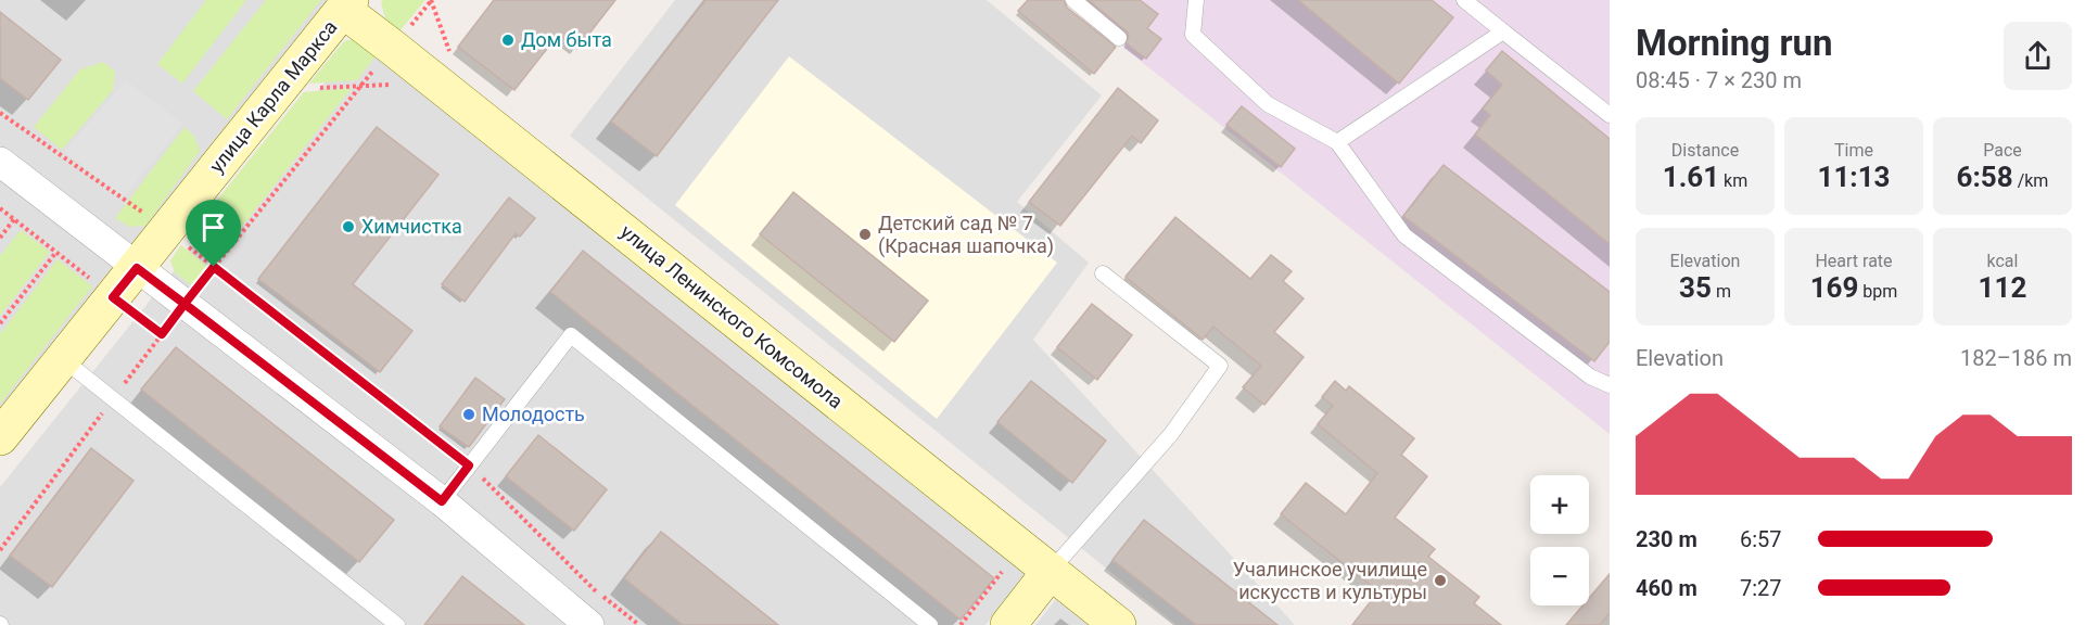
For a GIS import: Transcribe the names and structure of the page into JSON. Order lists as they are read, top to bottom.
{
  "streets": {
    "street": ["улица Карла Маркса", "улица Ленинского Комсомола"]
  },
  "crossings": [
    ["улица Карла Маркса", "улица Ленинского Комсомола"]
  ],
  "places": [
    "Дом быта",
    "Химчистка",
    "Детский сад № 7 (Красная шапочка)",
    "Молодость",
    "Учалинское училище искусств и культуры"
  ],
  "page": {
    "heading": ["Morning run", "08:45 · 7 × 230 m"],
    "stats": [
      ["Distance", "1.61 km"],
      ["Time", "11:13"],
      ["Pace", "6:58 /km"],
      ["Elevation", "35 m"],
      ["Heart rate", "169 bpm"],
      ["kcal", "112"]
    ],
    "chart": ["Elevation", "182–186 m"],
    "map_buttons": ["+", "−"],
    "list": [
      {
        "name": "230 m",
        "note": "6:57"
      },
      {
        "name": "460 m",
        "note": "7:27"
      }
    ]
  }
}
